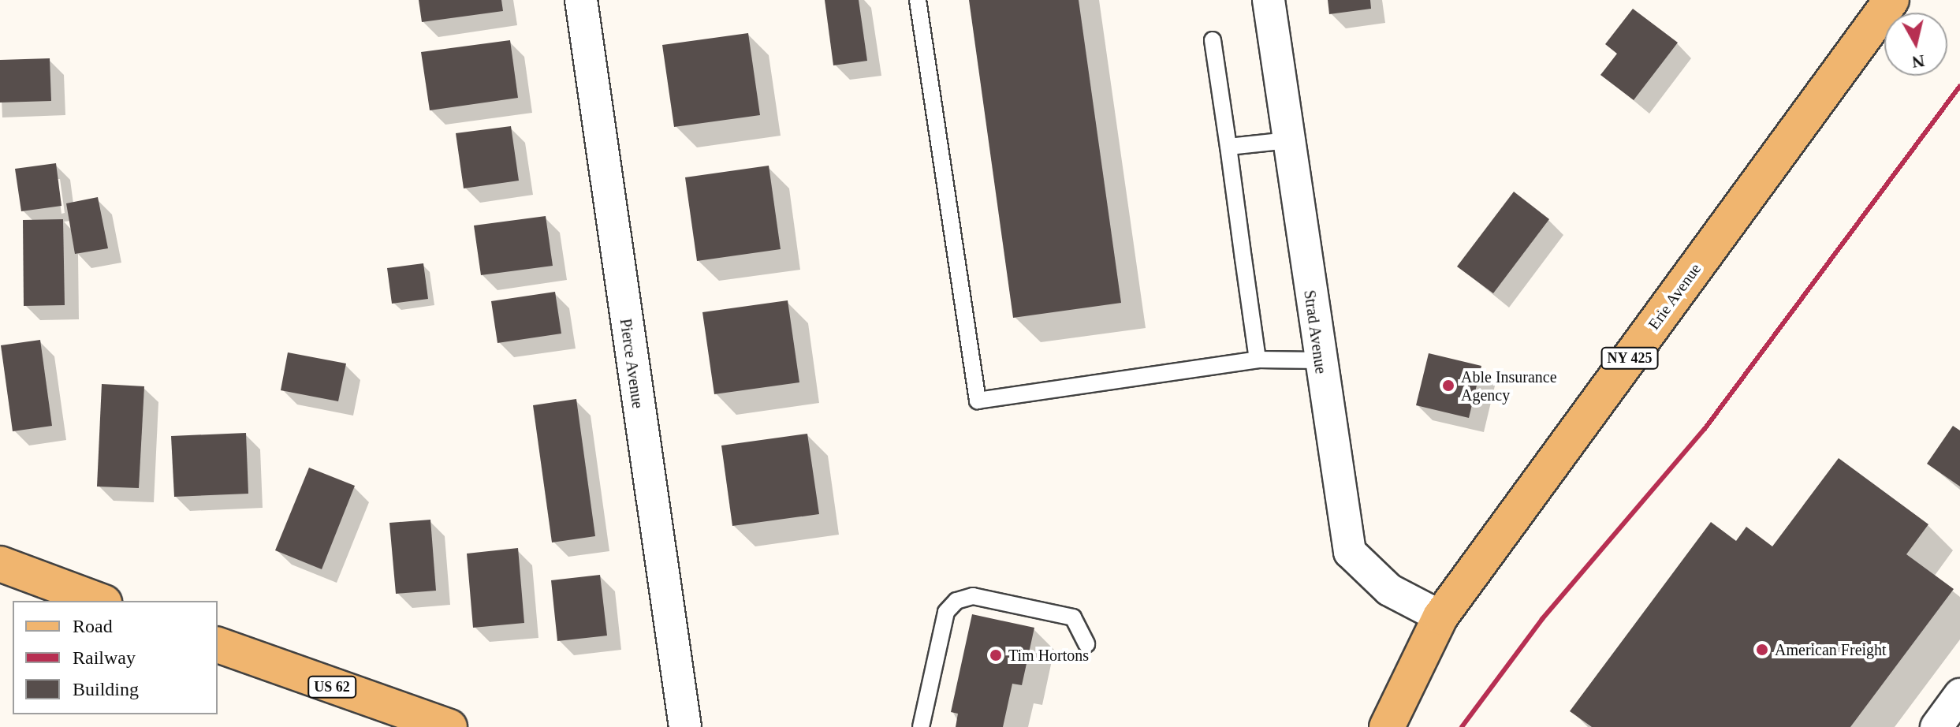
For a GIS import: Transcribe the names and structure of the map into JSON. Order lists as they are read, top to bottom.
{
  "streets": {
    "main road": ["Erie Avenue", "NY 425", "US 62"],
    "street": ["Strad Avenue", "Pierce Avenue"]
  },
  "crossings": [
    ["Erie Avenue", "Strad Avenue"]
  ],
  "places": ["Able Insurance Agency", "American Freight", "Tim Hortons"],
  "legend": ["Road", "Railway", "Building"],
  "north": "bottom"
}
